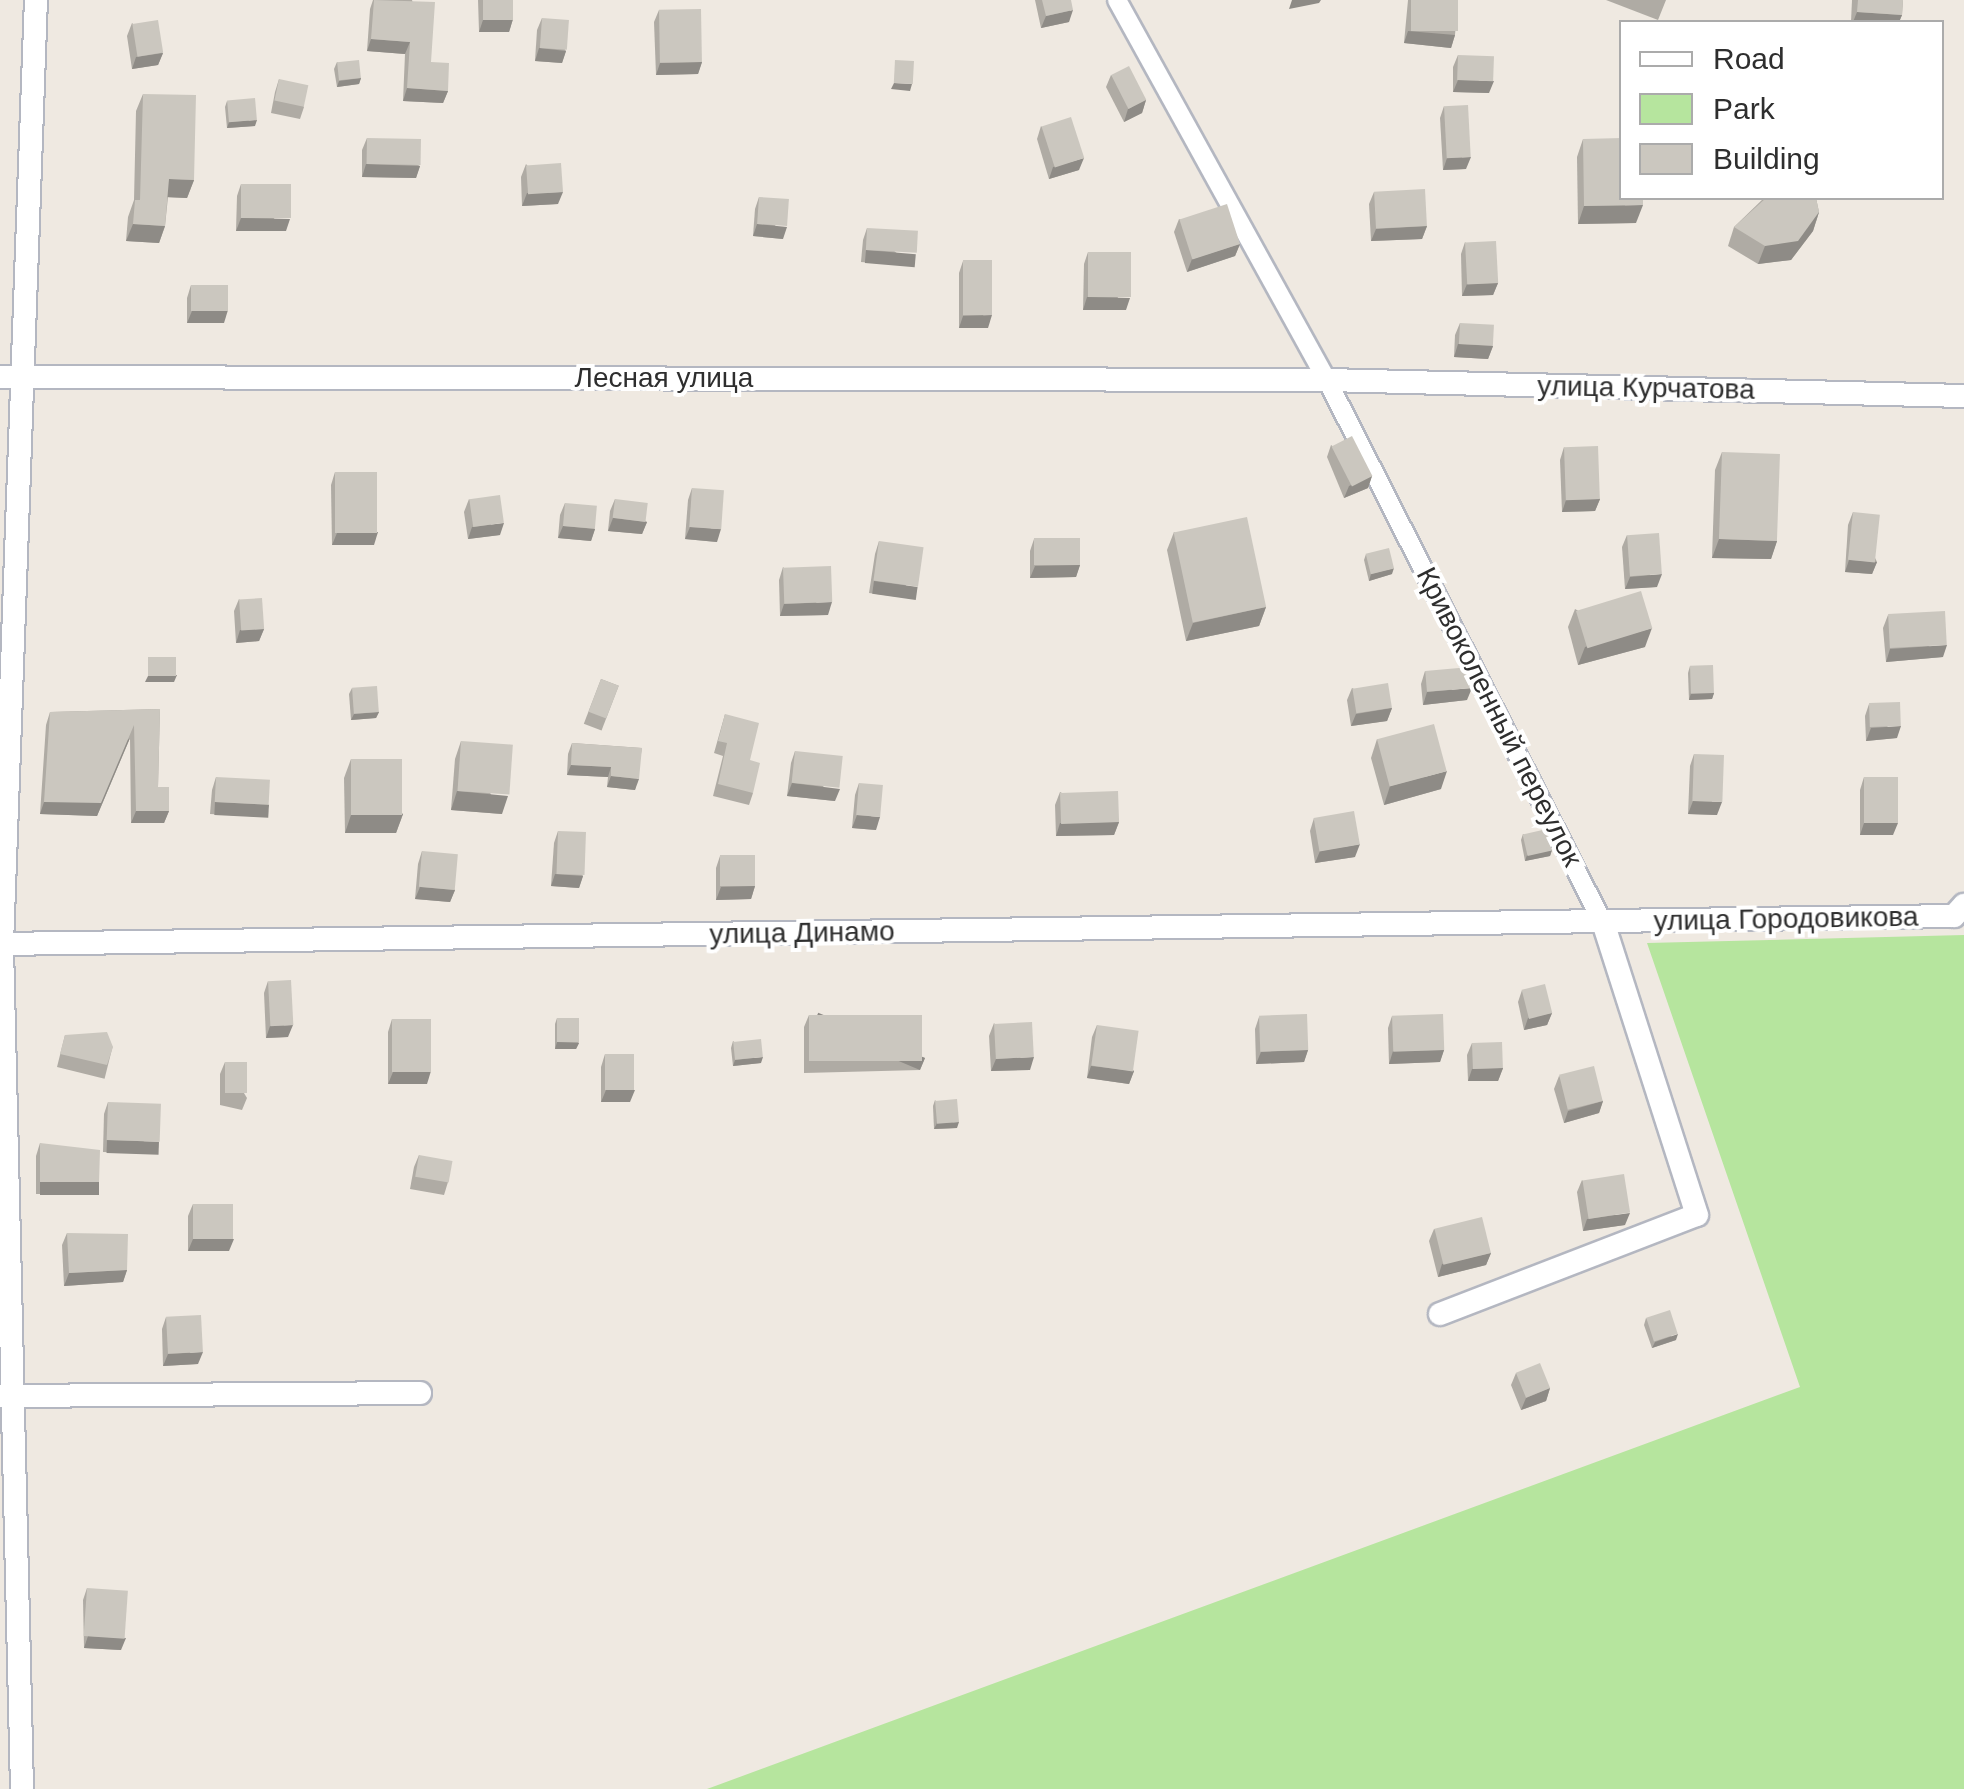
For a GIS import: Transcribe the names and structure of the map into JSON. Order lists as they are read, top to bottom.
{
  "streets": {
    "street": [
      "Лесная улица",
      "улица Курчатова",
      "Кривоколенный переулок",
      "улица Городовикова",
      "улица Динамо"
    ]
  },
  "crossings": [
    ["Лесная улица", "улица Курчатова"],
    ["Лесная улица", "Кривоколенный переулок"],
    ["улица Курчатова", "Кривоколенный переулок"],
    ["Кривоколенный переулок", "улица Городовикова"],
    ["Кривоколенный переулок", "улица Динамо"],
    ["улица Городовикова", "улица Динамо"]
  ],
  "legend": ["Road", "Park", "Building"]
}
